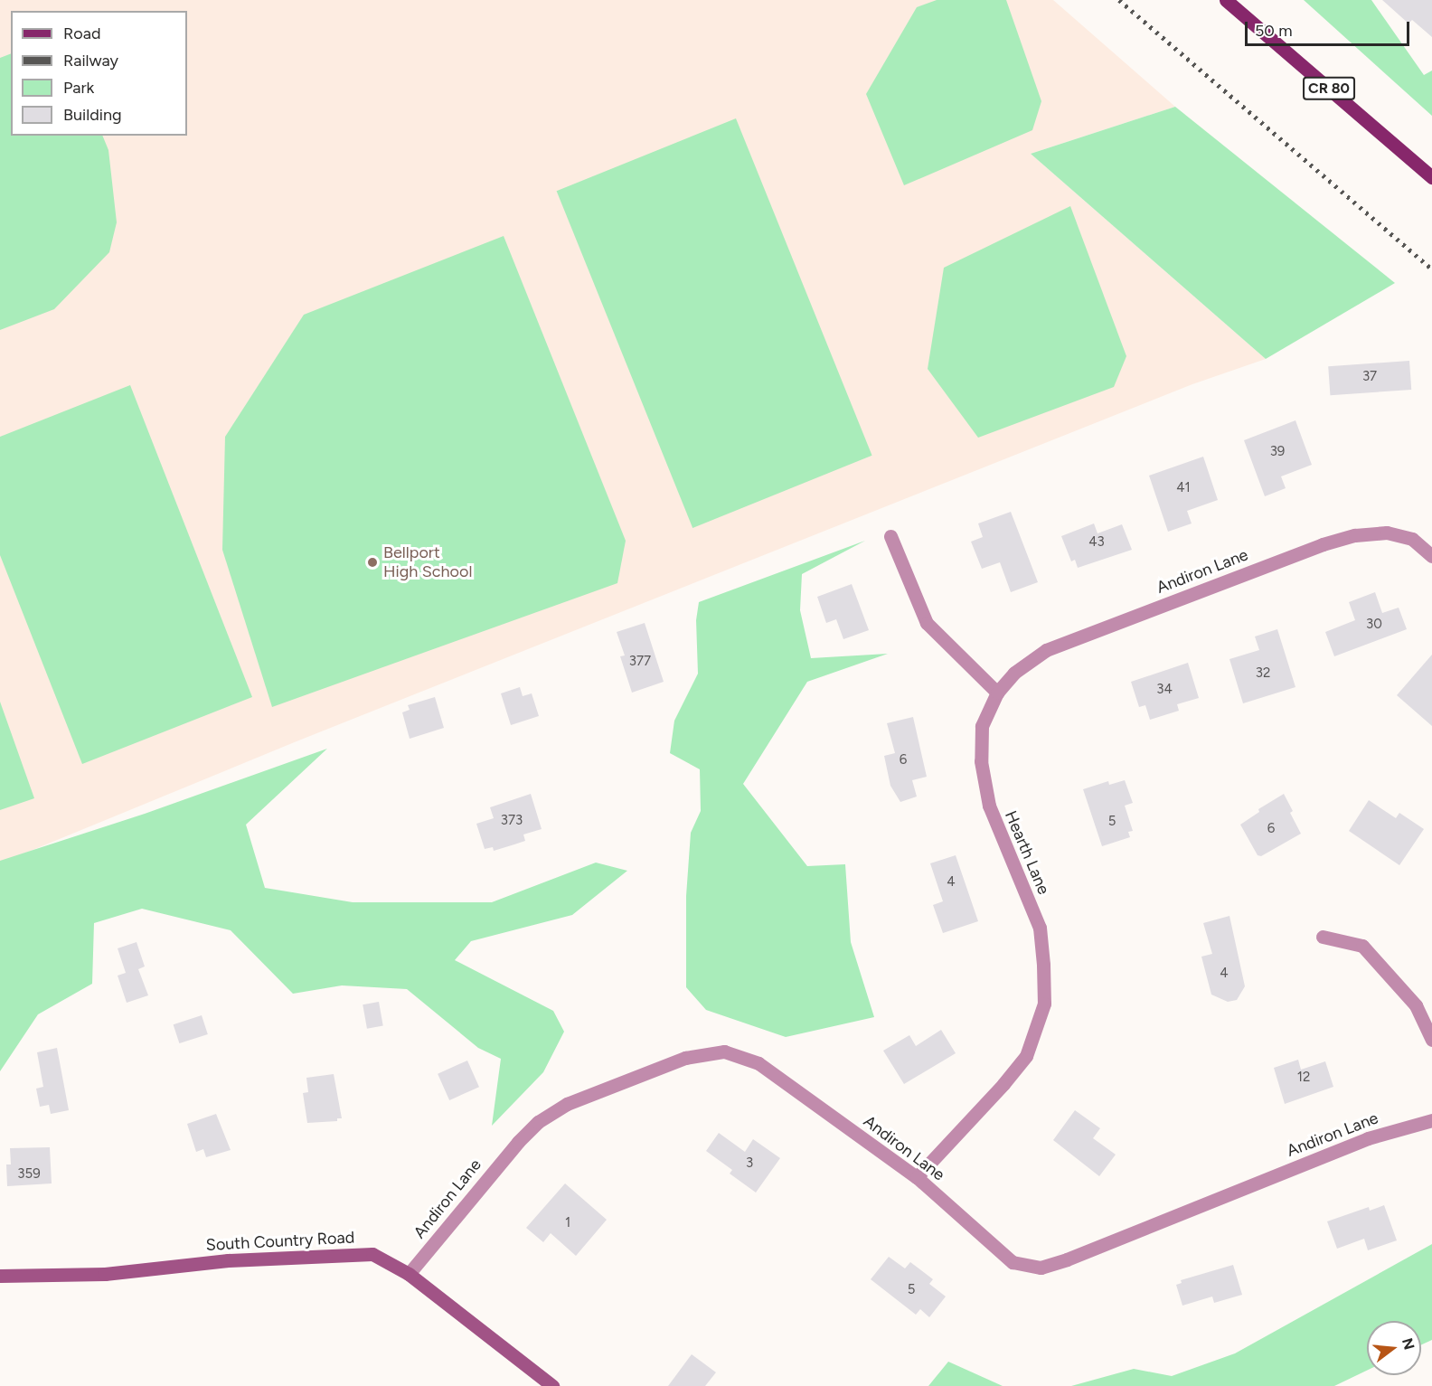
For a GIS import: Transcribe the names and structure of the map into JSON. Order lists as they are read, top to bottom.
{
  "streets": {
    "main road": ["CR 80", "South Country Road"],
    "street": ["Andiron Lane", "Hearth Lane"]
  },
  "crossings": [
    ["Andiron Lane", "Hearth Lane"],
    ["Andiron Lane", "South Country Road"]
  ],
  "places": ["Bellport High School"],
  "house_numbers": [
    "37",
    "39",
    "41",
    "43",
    "30",
    "377",
    "32",
    "34",
    "6",
    "373",
    "5",
    "6",
    "4",
    "4",
    "12",
    "3",
    "359",
    "1",
    "5"
  ],
  "legend": [
    "Road",
    "Railway",
    "Park",
    "Building"
  ],
  "scale_bar": "50 m",
  "north": "right"
}
